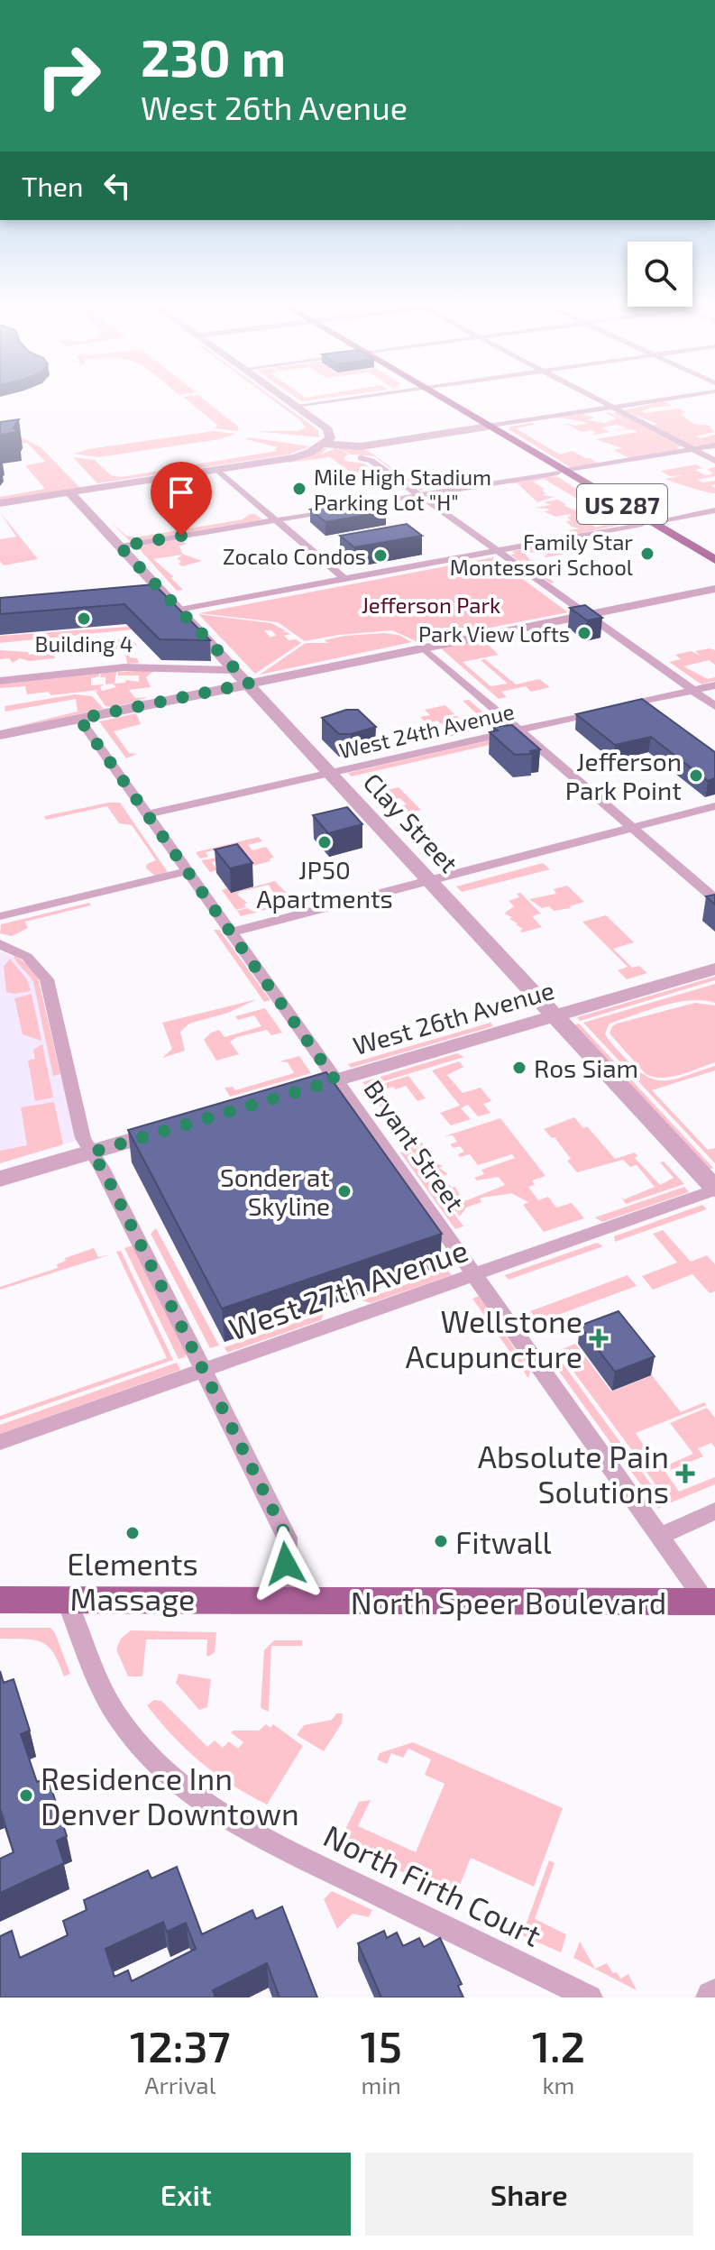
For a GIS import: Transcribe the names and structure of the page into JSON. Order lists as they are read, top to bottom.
{
  "streets": {
    "main road": ["US 287", "North Speer Boulevard"],
    "street": [
      "West 24th Avenue",
      "Clay Street",
      "West 26th Avenue",
      "Bryant Street",
      "West 27th Avenue",
      "North Firth Court"
    ]
  },
  "crossings": [
    ["West 24th Avenue", "Clay Street"],
    ["West 24th Avenue", "Bryant Street"],
    ["Clay Street", "West 26th Avenue"],
    ["Clay Street", "West 27th Avenue"],
    ["West 26th Avenue", "Bryant Street"],
    ["Bryant Street", "West 27th Avenue"],
    ["Bryant Street", "North Speer Boulevard"],
    ["North Speer Boulevard", "North Firth Court"]
  ],
  "parks": ["Jefferson Park"],
  "places": {
    "other": [
      "Mile High Stadium Parking Lot \"H\"",
      "Family Star Montessori School",
      "Zocalo Condos",
      "Building 4",
      "Park View Lofts",
      "Jefferson Park Point",
      "JP50 Apartments",
      "Ros Siam",
      "Sonder at Skyline",
      "Elements Massage",
      "Fitwall",
      "Residence Inn Denver Downtown"
    ],
    "health": ["Wellstone Acupuncture", "Absolute Pain Solutions"]
  },
  "page": {
    "turn": ["230 m", "West 26th Avenue"],
    "then": "Then",
    "eta": [
      "12:37",
      "Arrival",
      "15",
      "min",
      "1.2",
      "km"
    ],
    "buttons": ["Exit", "Share"]
  }
}
